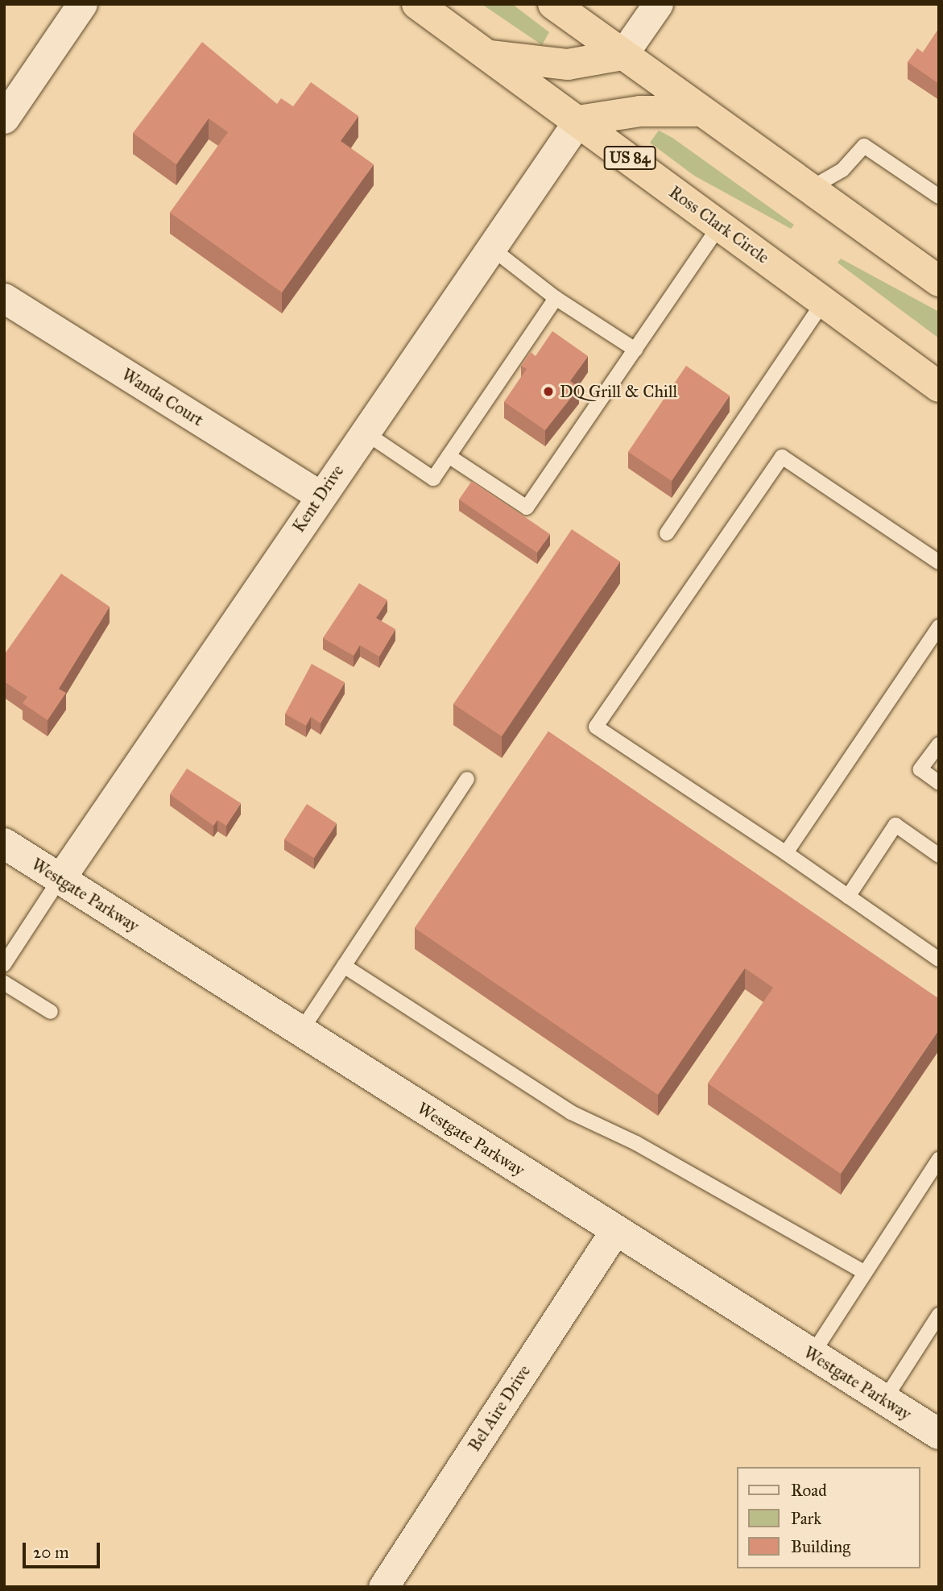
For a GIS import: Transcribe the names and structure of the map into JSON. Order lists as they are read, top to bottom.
{
  "streets": {
    "highway": ["US 84", "Ross Clark Circle"],
    "main road": ["Westgate Parkway"],
    "street": ["Wanda Court", "Kent Drive", "Bel Aire Drive"]
  },
  "crossings": [
    ["Ross Clark Circle", "Kent Drive"],
    ["Wanda Court", "Kent Drive"],
    ["Kent Drive", "Westgate Parkway"],
    ["Westgate Parkway", "Bel Aire Drive"]
  ],
  "places": ["DQ Grill & Chill"],
  "legend": ["Road", "Park", "Building"],
  "scale_bar": "20 m"
}
